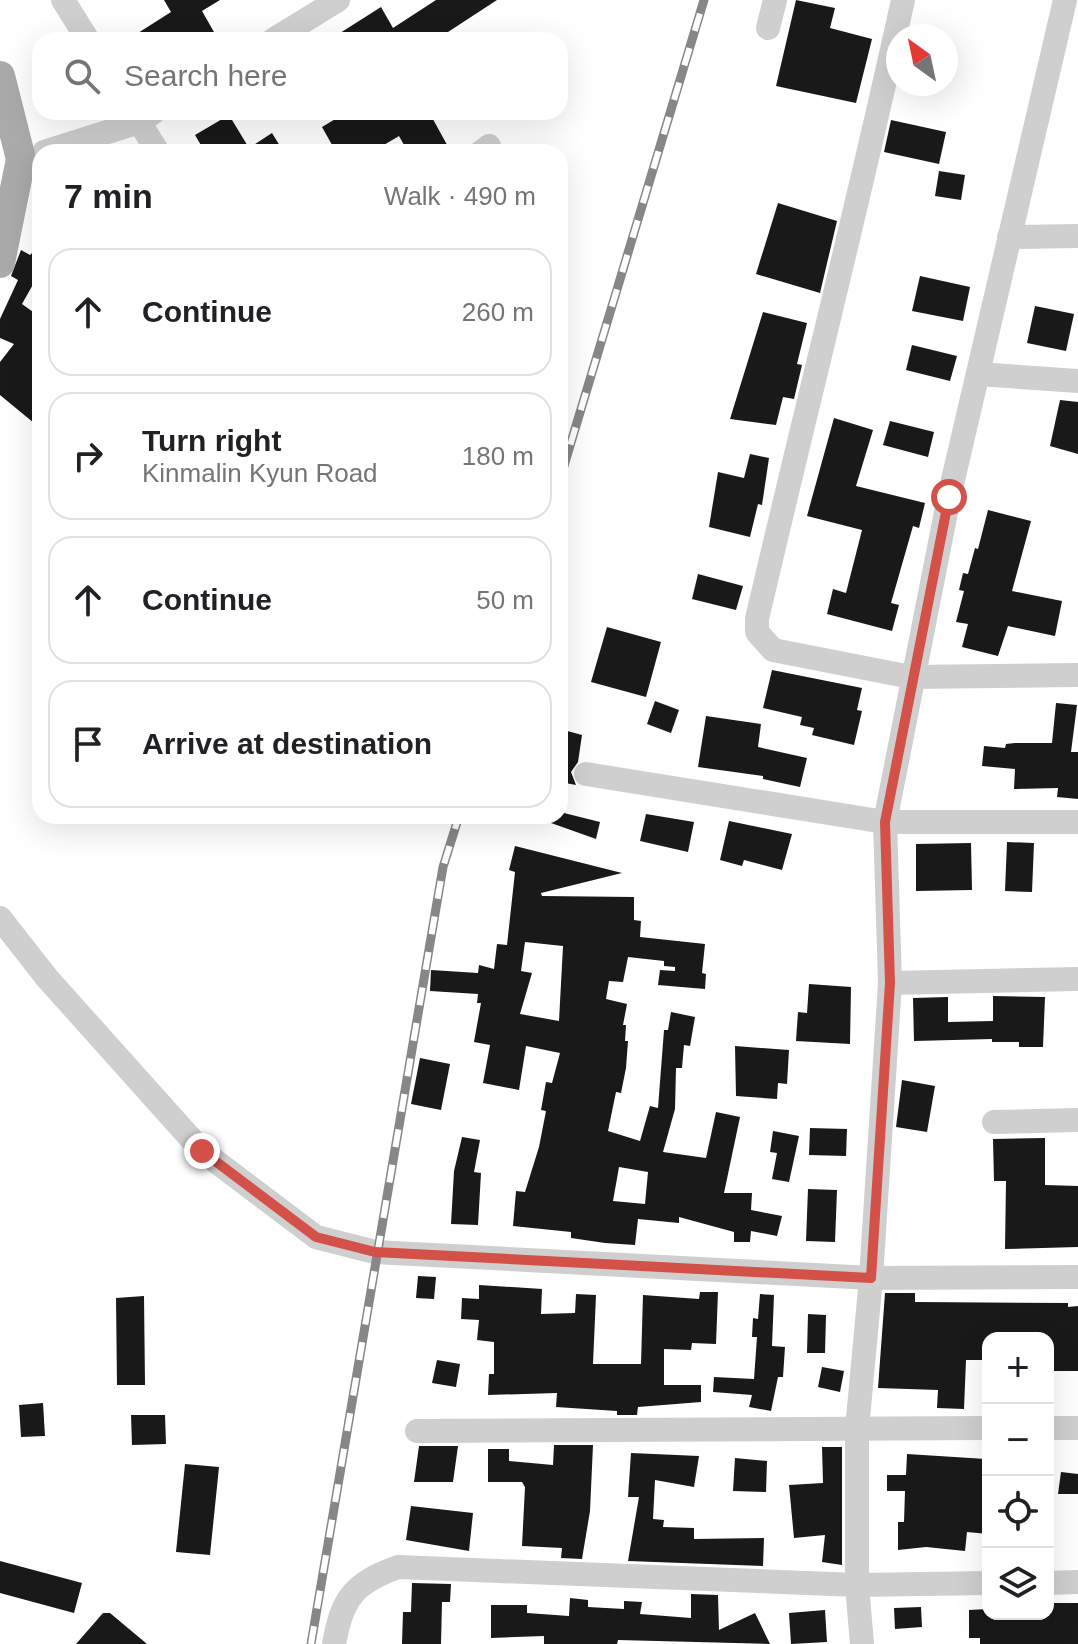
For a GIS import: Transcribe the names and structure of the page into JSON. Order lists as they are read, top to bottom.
{
  "north": "top left",
  "page": {
    "search": "Search here",
    "heading": ["7 min", "Walk · 490 m"],
    "list": [
      ["Continue", "260 m"],
      ["Turn right", "Kinmalin Kyun Road", "180 m"],
      ["Continue", "50 m"],
      "Arrive at destination"
    ],
    "map_buttons": ["+", "−"]
  }
}
